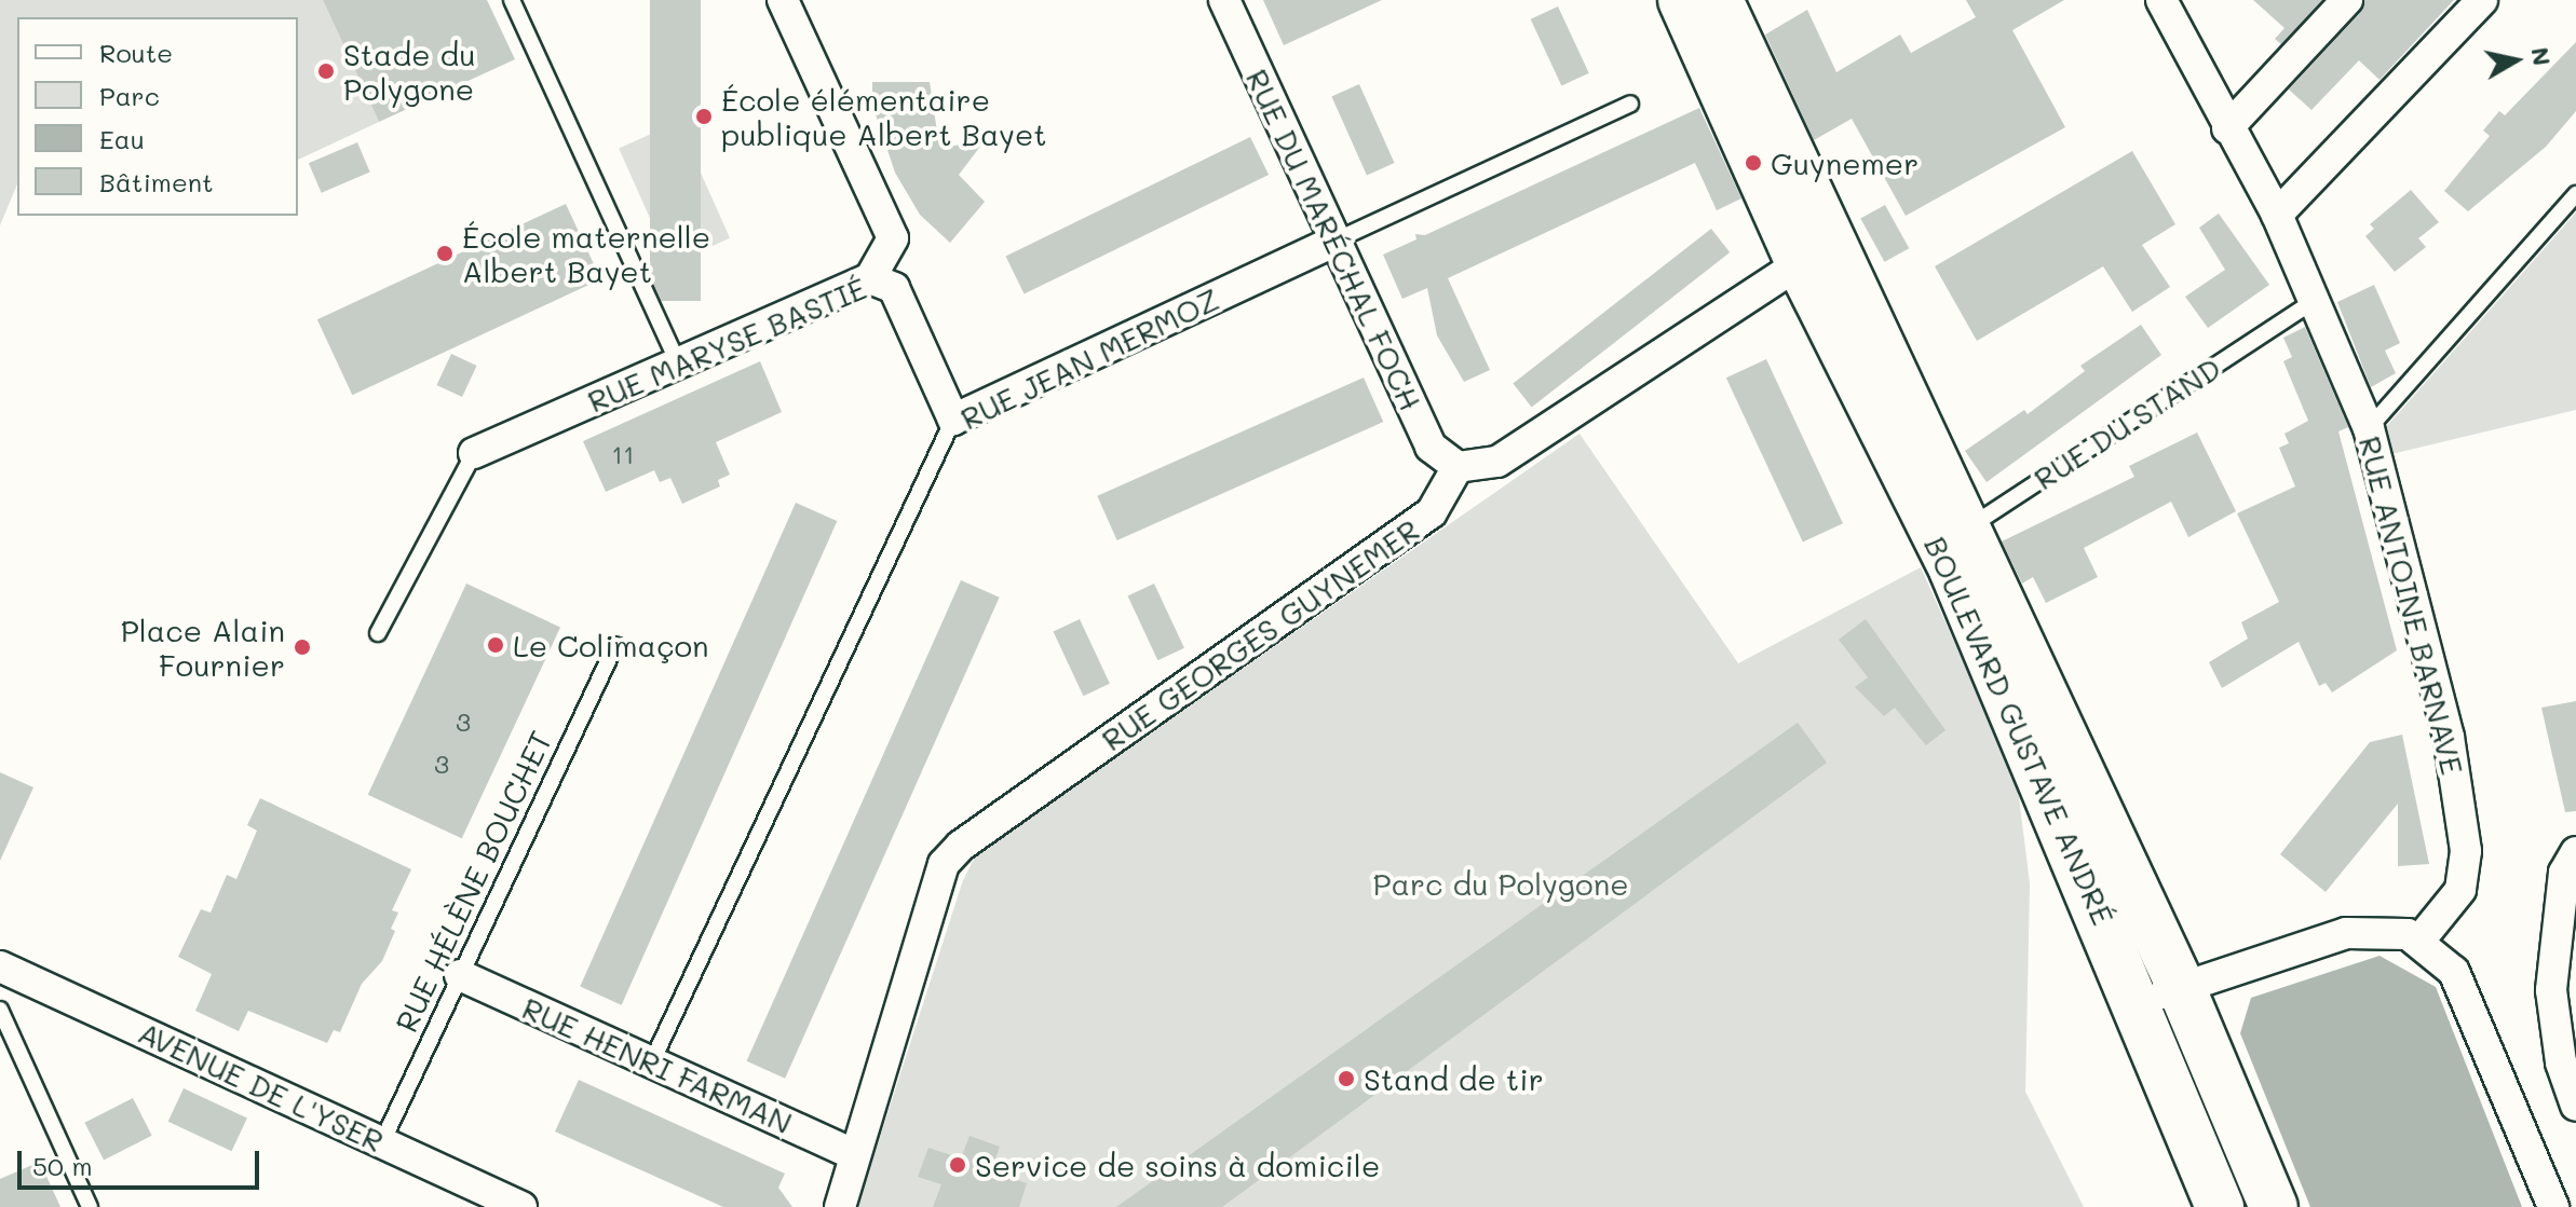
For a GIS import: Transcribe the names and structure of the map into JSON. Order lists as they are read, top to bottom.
{
  "streets": {
    "main road": ["BOULEVARD GUSTAVE ANDRÉ"],
    "street": [
      "RUE DU MARÉCHAL FOCH",
      "RUE MARYSE BASTIÉ",
      "RUE JEAN MERMOZ",
      "RUE ANTOINE BARNAVE",
      "RUE GEORGES GUYNEMER",
      "RUE HENRI FARMAN",
      "AVENUE DE L'YSER"
    ],
    "lane": ["RUE DU STAND", "RUE HÉLÈNE BOUCHET"]
  },
  "crossings": [
    ["RUE DU MARÉCHAL FOCH", "RUE JEAN MERMOZ"],
    ["RUE DU MARÉCHAL FOCH", "RUE GEORGES GUYNEMER"],
    ["RUE MARYSE BASTIÉ", "RUE JEAN MERMOZ"],
    ["RUE JEAN MERMOZ", "RUE HENRI FARMAN"],
    ["RUE DU STAND", "RUE ANTOINE BARNAVE"],
    ["RUE DU STAND", "BOULEVARD GUSTAVE ANDRÉ"],
    ["RUE GEORGES GUYNEMER", "RUE HENRI FARMAN"],
    ["RUE HÉLÈNE BOUCHET", "RUE HENRI FARMAN"],
    ["RUE HÉLÈNE BOUCHET", "AVENUE DE L'YSER"]
  ],
  "parks": ["Parc du Polygone"],
  "places": [
    "Stade du Polygone",
    "École élémentaire publique Albert Bayet",
    "Guynemer",
    "École maternelle Albert Bayet",
    "Le Colimaçon",
    "Place Alain Fournier",
    "Stand de tir",
    "Service de soins à domicile"
  ],
  "house_numbers": ["11", "3", "3"],
  "legend": [
    "Route",
    "Parc",
    "Eau",
    "Bâtiment"
  ],
  "scale_bar": "50 m",
  "north": "right"
}
